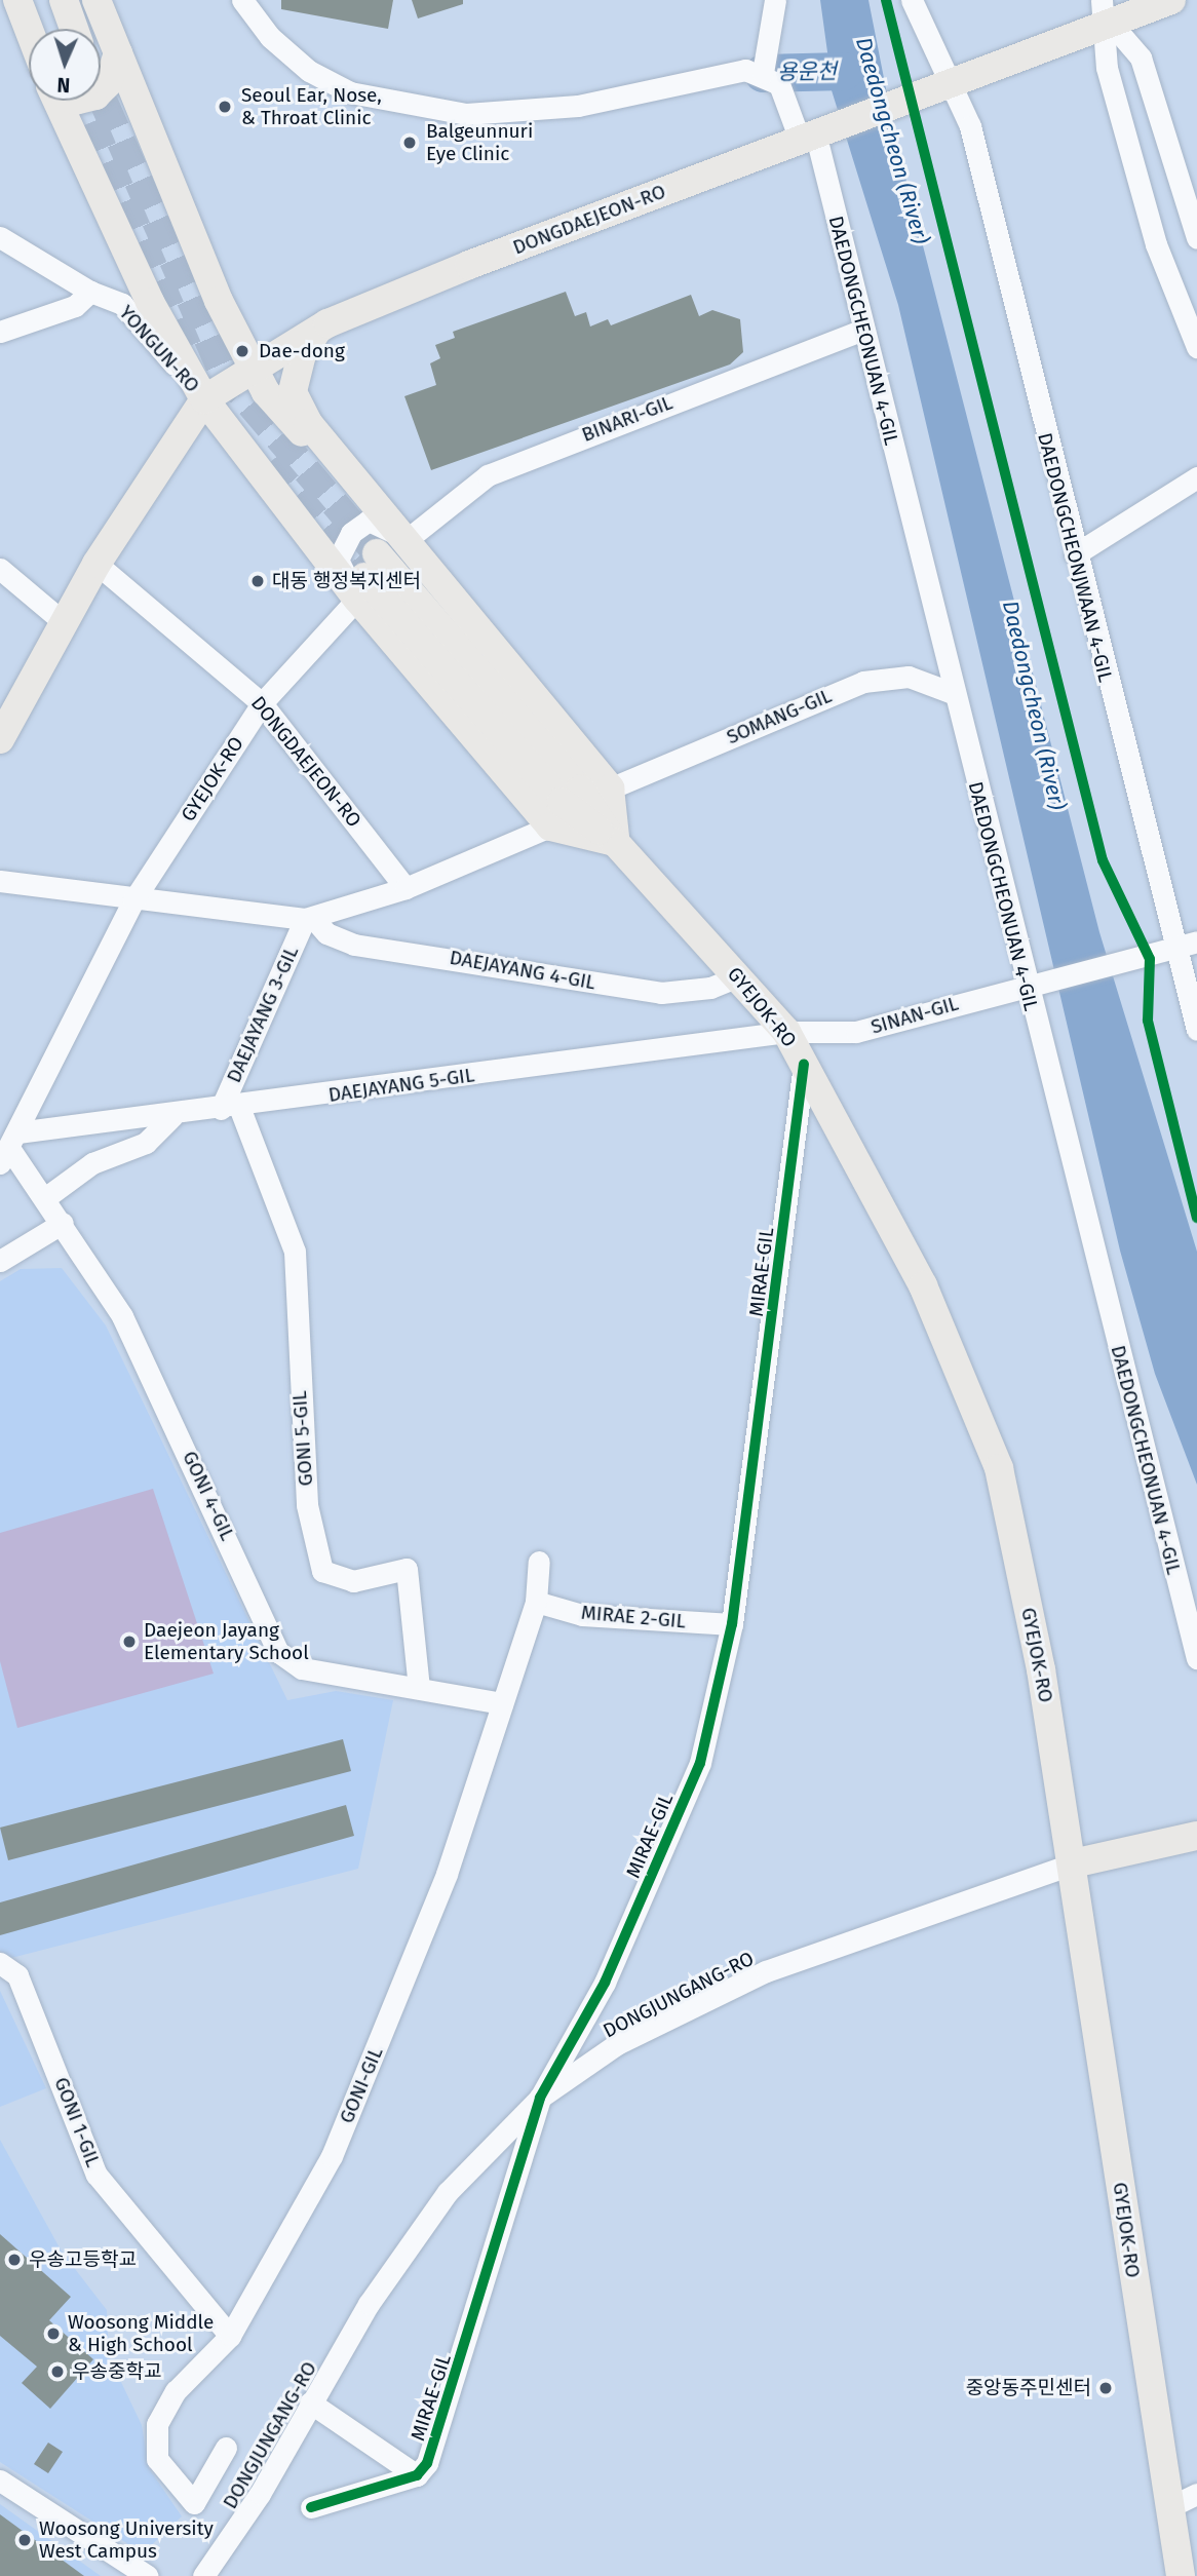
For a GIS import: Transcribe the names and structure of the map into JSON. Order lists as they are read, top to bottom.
{
  "streets": {
    "main road": ["DONGDAEJEON-RO", "GYEJOK-RO"],
    "street": [
      "DAEDONGCHEONUAN 4-GIL",
      "YONGUN-RO",
      "BINARI-GIL",
      "DAEDONGCHEONJWAAN 4-GIL",
      "SOMANG-GIL",
      "DAEJAYANG 4-GIL",
      "DAEJAYANG 3-GIL",
      "SINAN-GIL",
      "DAEJAYANG 5-GIL",
      "MIRAE-GIL",
      "GONI 5-GIL",
      "GONI 4-GIL",
      "MIRAE 2-GIL",
      "DONGJUNGANG-RO",
      "GONI-GIL",
      "GONI 1-GIL"
    ]
  },
  "crossings": [
    ["DONGDAEJEON-RO", "DAEDONGCHEONUAN 4-GIL"],
    ["DONGDAEJEON-RO", "YONGUN-RO"],
    ["DONGDAEJEON-RO", "DAEDONGCHEONJWAAN 4-GIL"],
    ["DONGDAEJEON-RO", "GYEJOK-RO"],
    ["DAEDONGCHEONUAN 4-GIL", "BINARI-GIL"],
    ["DAEDONGCHEONUAN 4-GIL", "SOMANG-GIL"],
    ["DAEDONGCHEONUAN 4-GIL", "SINAN-GIL"],
    ["DAEDONGCHEONJWAAN 4-GIL", "SINAN-GIL"],
    ["GYEJOK-RO", "DAEJAYANG 4-GIL"],
    ["GYEJOK-RO", "SINAN-GIL"],
    ["GYEJOK-RO", "DAEJAYANG 5-GIL"],
    ["GYEJOK-RO", "MIRAE-GIL"],
    ["GYEJOK-RO", "GONI 4-GIL"],
    ["GYEJOK-RO", "DONGJUNGANG-RO"],
    ["DAEJAYANG 4-GIL", "DAEJAYANG 3-GIL"],
    ["DAEJAYANG 3-GIL", "DAEJAYANG 5-GIL"],
    ["DAEJAYANG 3-GIL", "GONI 5-GIL"],
    ["SINAN-GIL", "DAEJAYANG 5-GIL"],
    ["DAEJAYANG 5-GIL", "GONI 5-GIL"],
    ["DAEJAYANG 5-GIL", "GONI 4-GIL"],
    ["MIRAE-GIL", "MIRAE 2-GIL"],
    ["MIRAE-GIL", "DONGJUNGANG-RO"],
    ["GONI 5-GIL", "GONI 4-GIL"],
    ["GONI 4-GIL", "GONI-GIL"],
    ["MIRAE 2-GIL", "GONI-GIL"],
    ["GONI-GIL", "GONI 1-GIL"]
  ],
  "water": ["용운천", "Daedongcheon (River)"],
  "places": [
    "Seoul Ear, Nose, & Throat Clinic",
    "Balgeunnuri Eye Clinic",
    "Dae-dong",
    "대동 행정복지센터",
    "Daejeon Jayang Elementary School",
    "우송고등학교",
    "Woosong Middle & High School",
    "우송중학교",
    "중앙동주민센터",
    "Woosong University West Campus"
  ],
  "north": "bottom"
}
